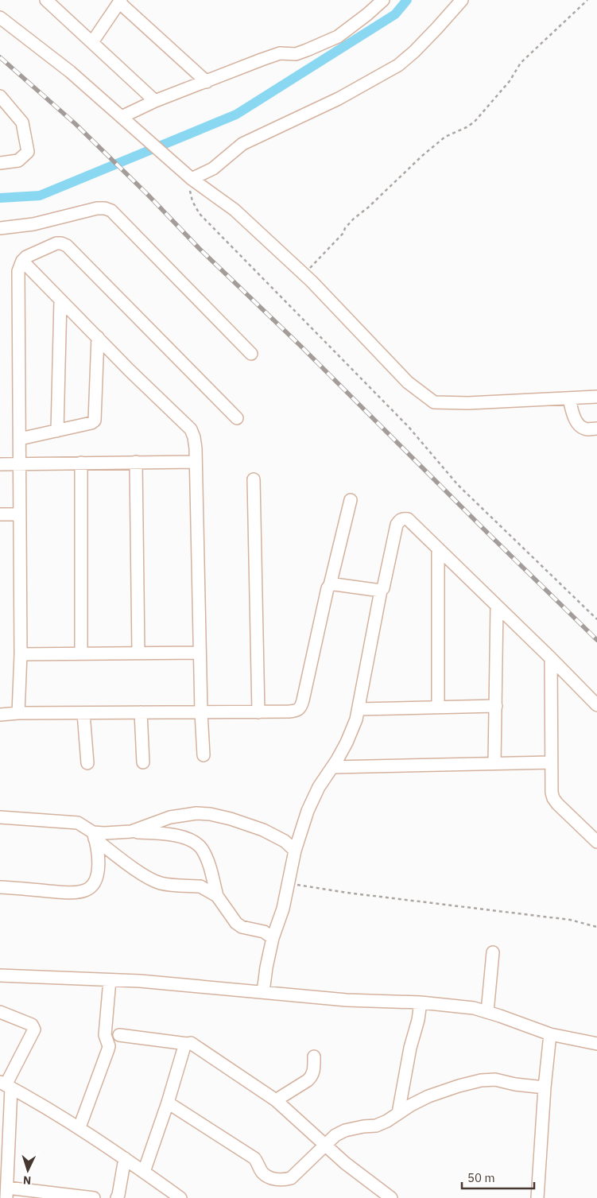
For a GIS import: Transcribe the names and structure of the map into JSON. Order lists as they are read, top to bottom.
{
  "scale_bar": "50 m",
  "north": "bottom"
}
